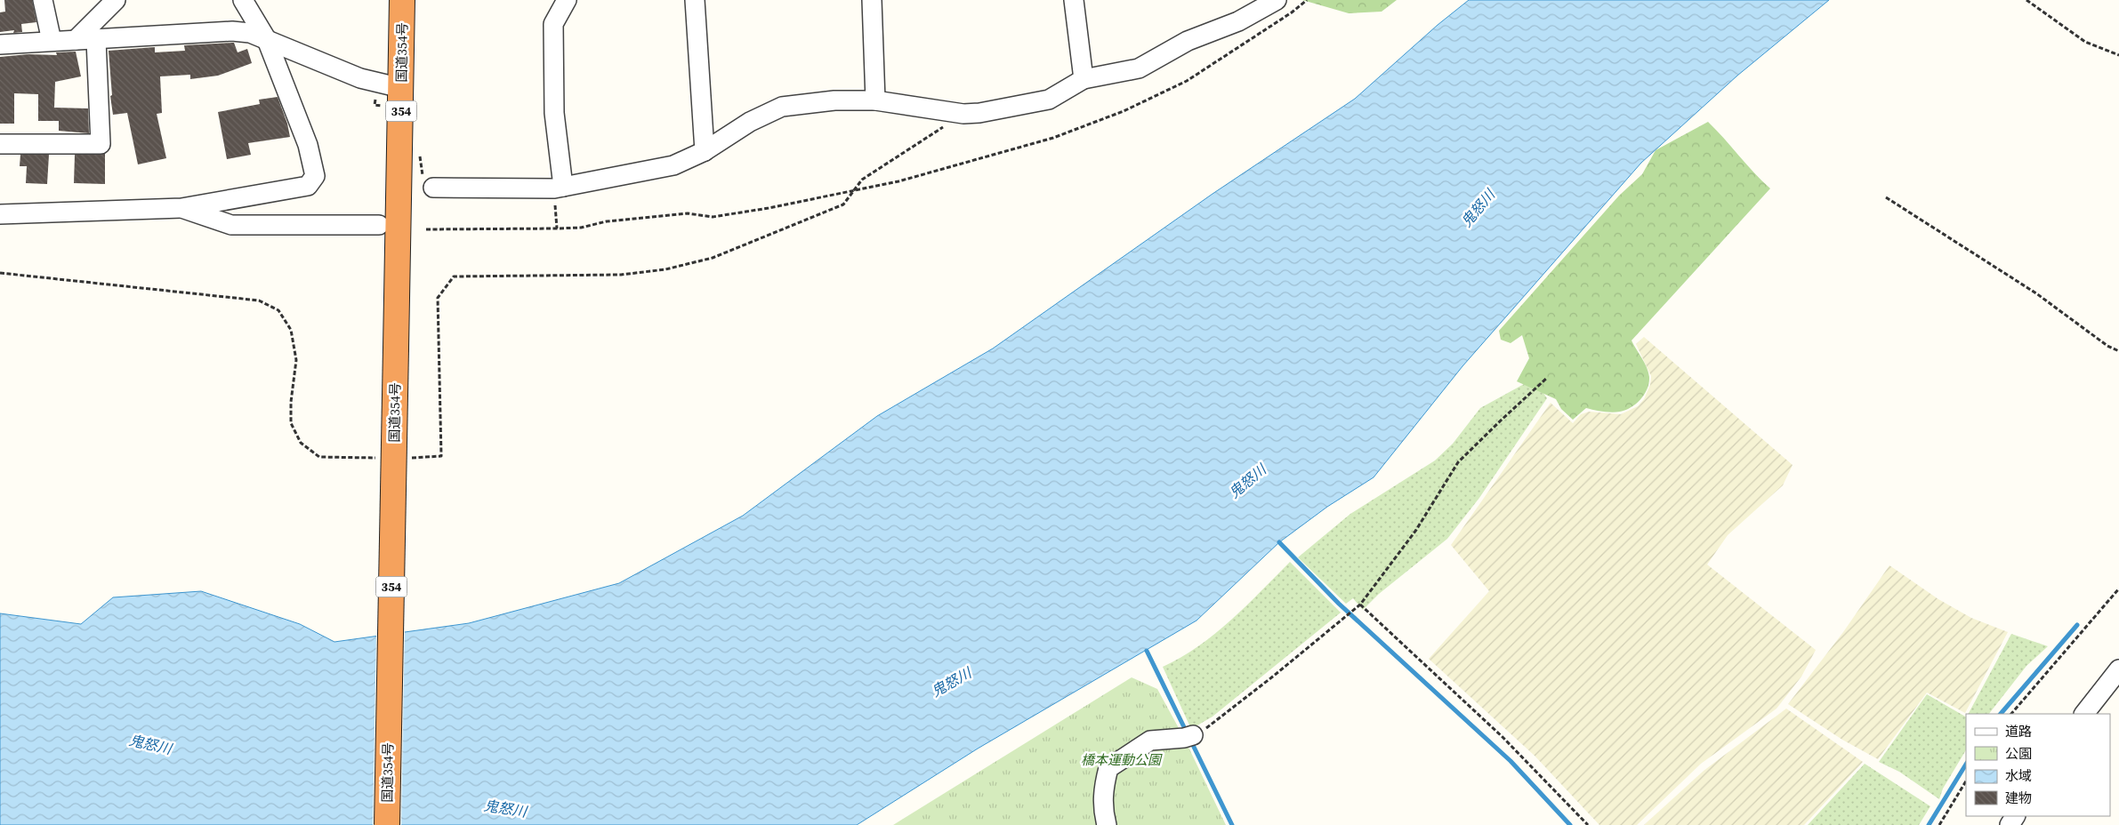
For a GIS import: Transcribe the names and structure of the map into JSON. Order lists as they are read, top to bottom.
{
  "streets": {
    "highway": ["国道354号", "354"]
  },
  "water": ["鬼怒川"],
  "parks": ["橋本運動公園"],
  "legend": [
    "道路",
    "公園",
    "水域",
    "建物"
  ]
}
